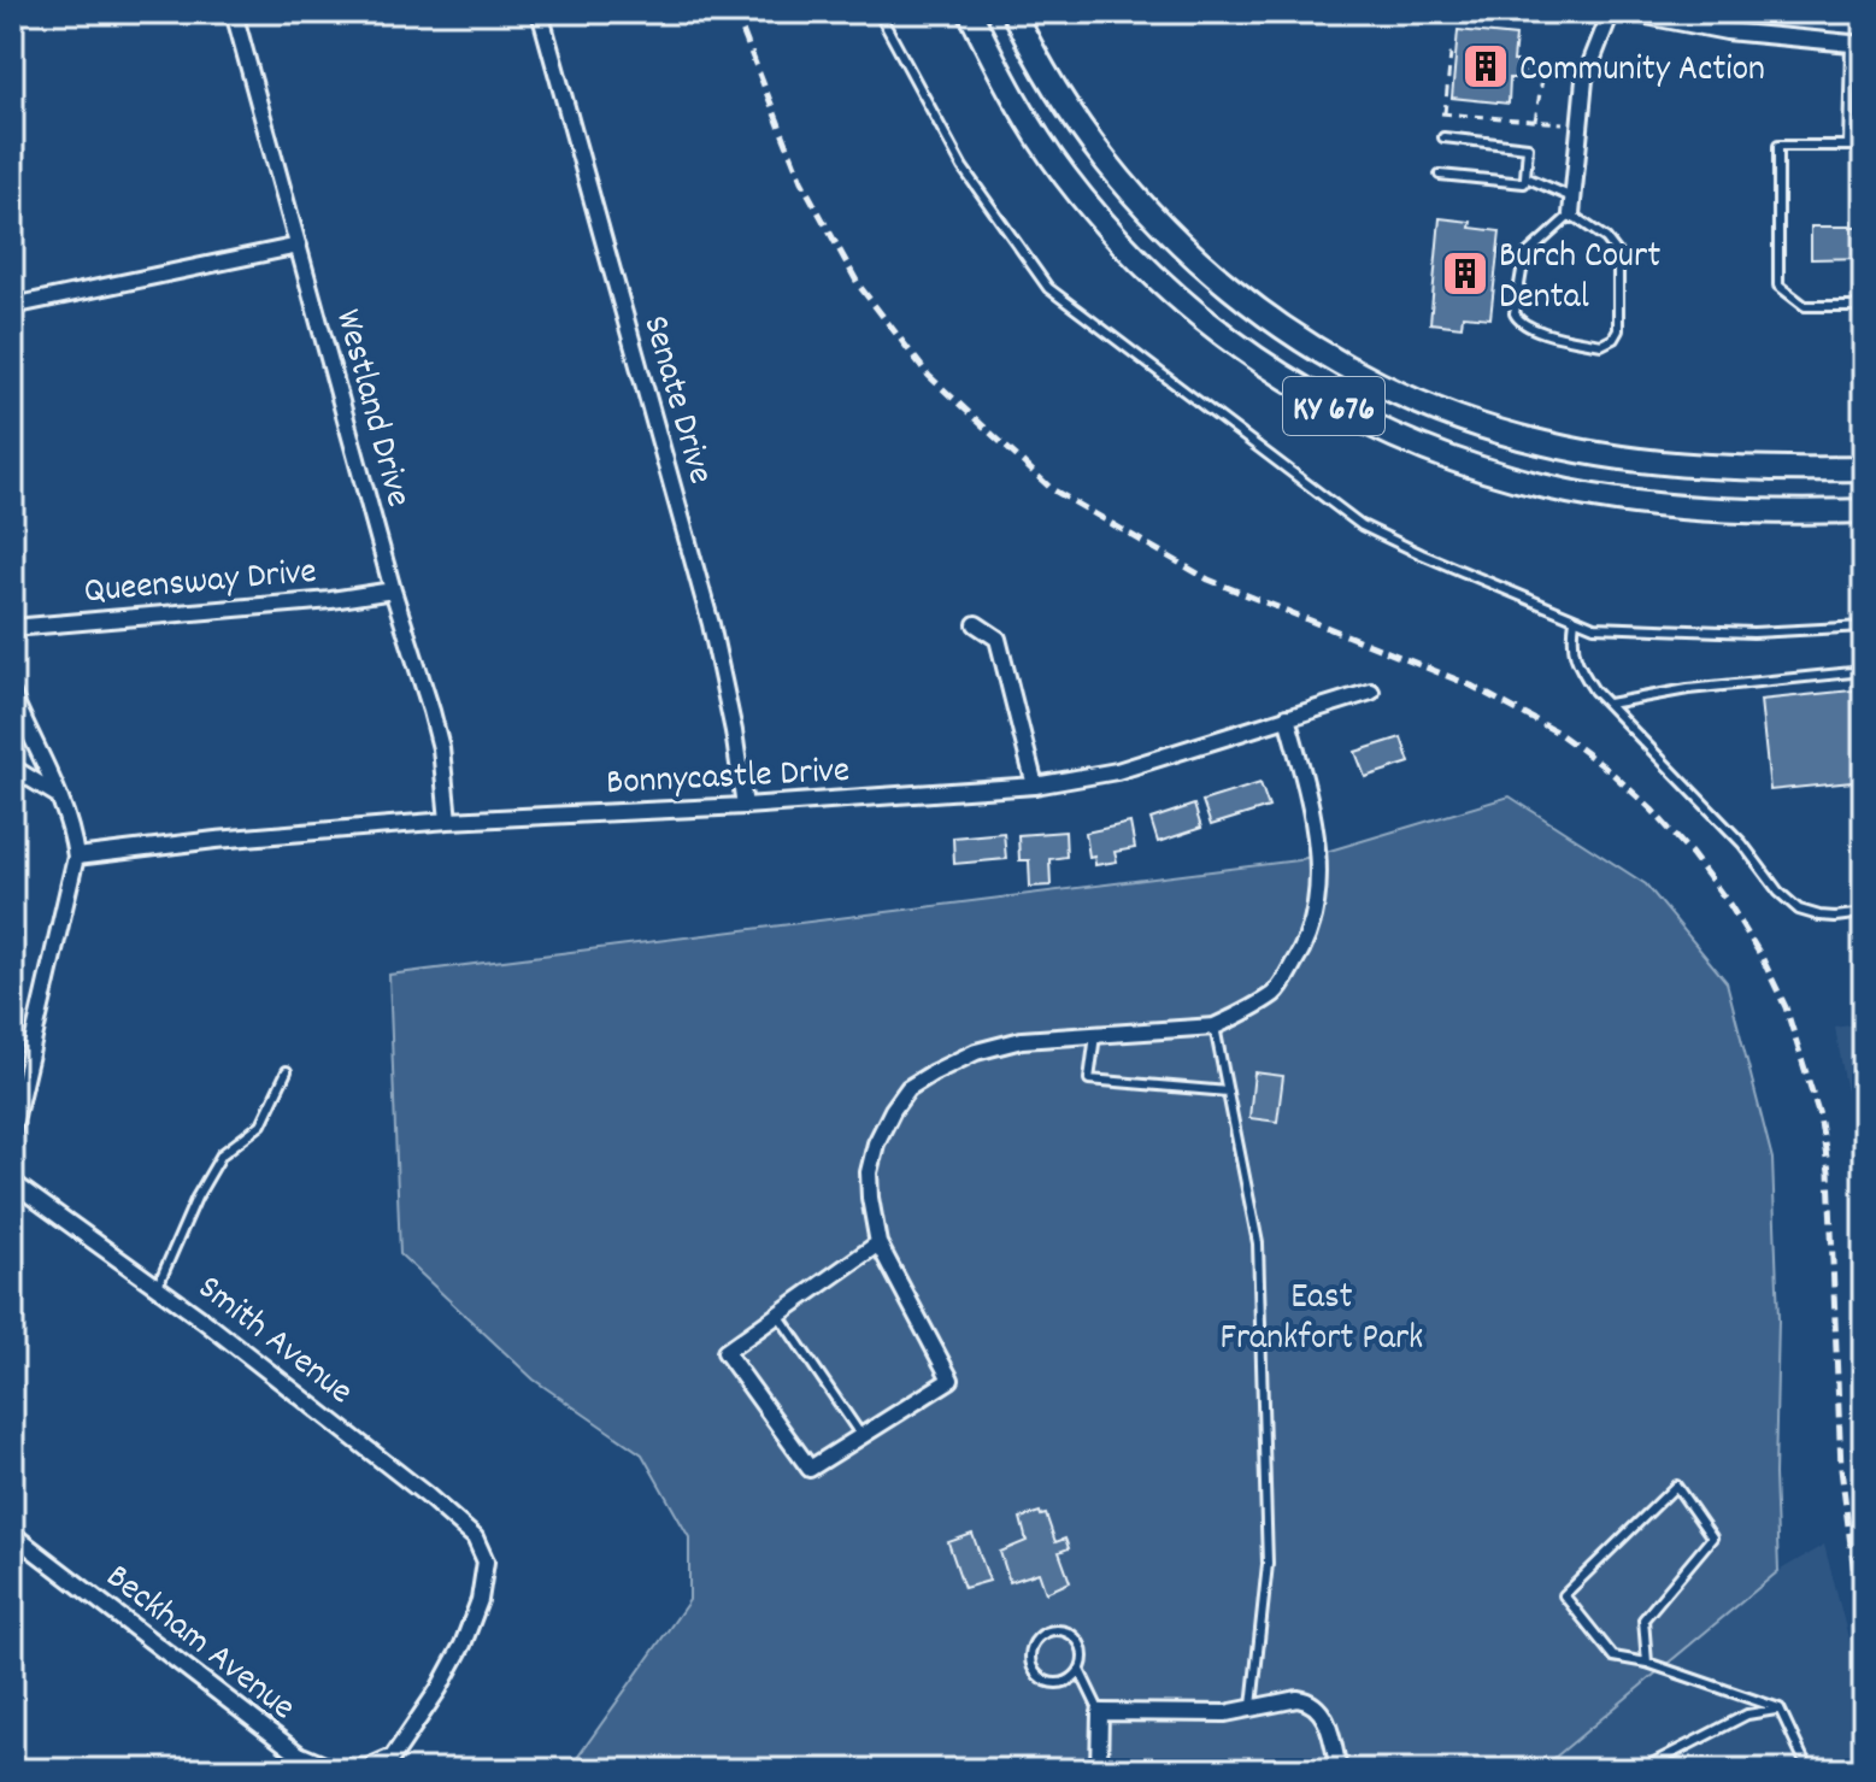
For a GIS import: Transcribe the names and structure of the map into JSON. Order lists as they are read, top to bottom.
{
  "streets": {
    "main road": ["KY 676"],
    "street": [
      "Senate Drive",
      "Westland Drive",
      "Queensway Drive",
      "Bonnycastle Drive",
      "Smith Avenue",
      "Beckham Avenue"
    ]
  },
  "crossings": [
    ["Senate Drive", "Bonnycastle Drive"],
    ["Westland Drive", "Queensway Drive"],
    ["Westland Drive", "Bonnycastle Drive"],
    ["Smith Avenue", "Beckham Avenue"]
  ],
  "parks": ["East Frankfort Park"],
  "places": {
    "building": ["Community Action", "Burch Court Dental"]
  }
}
